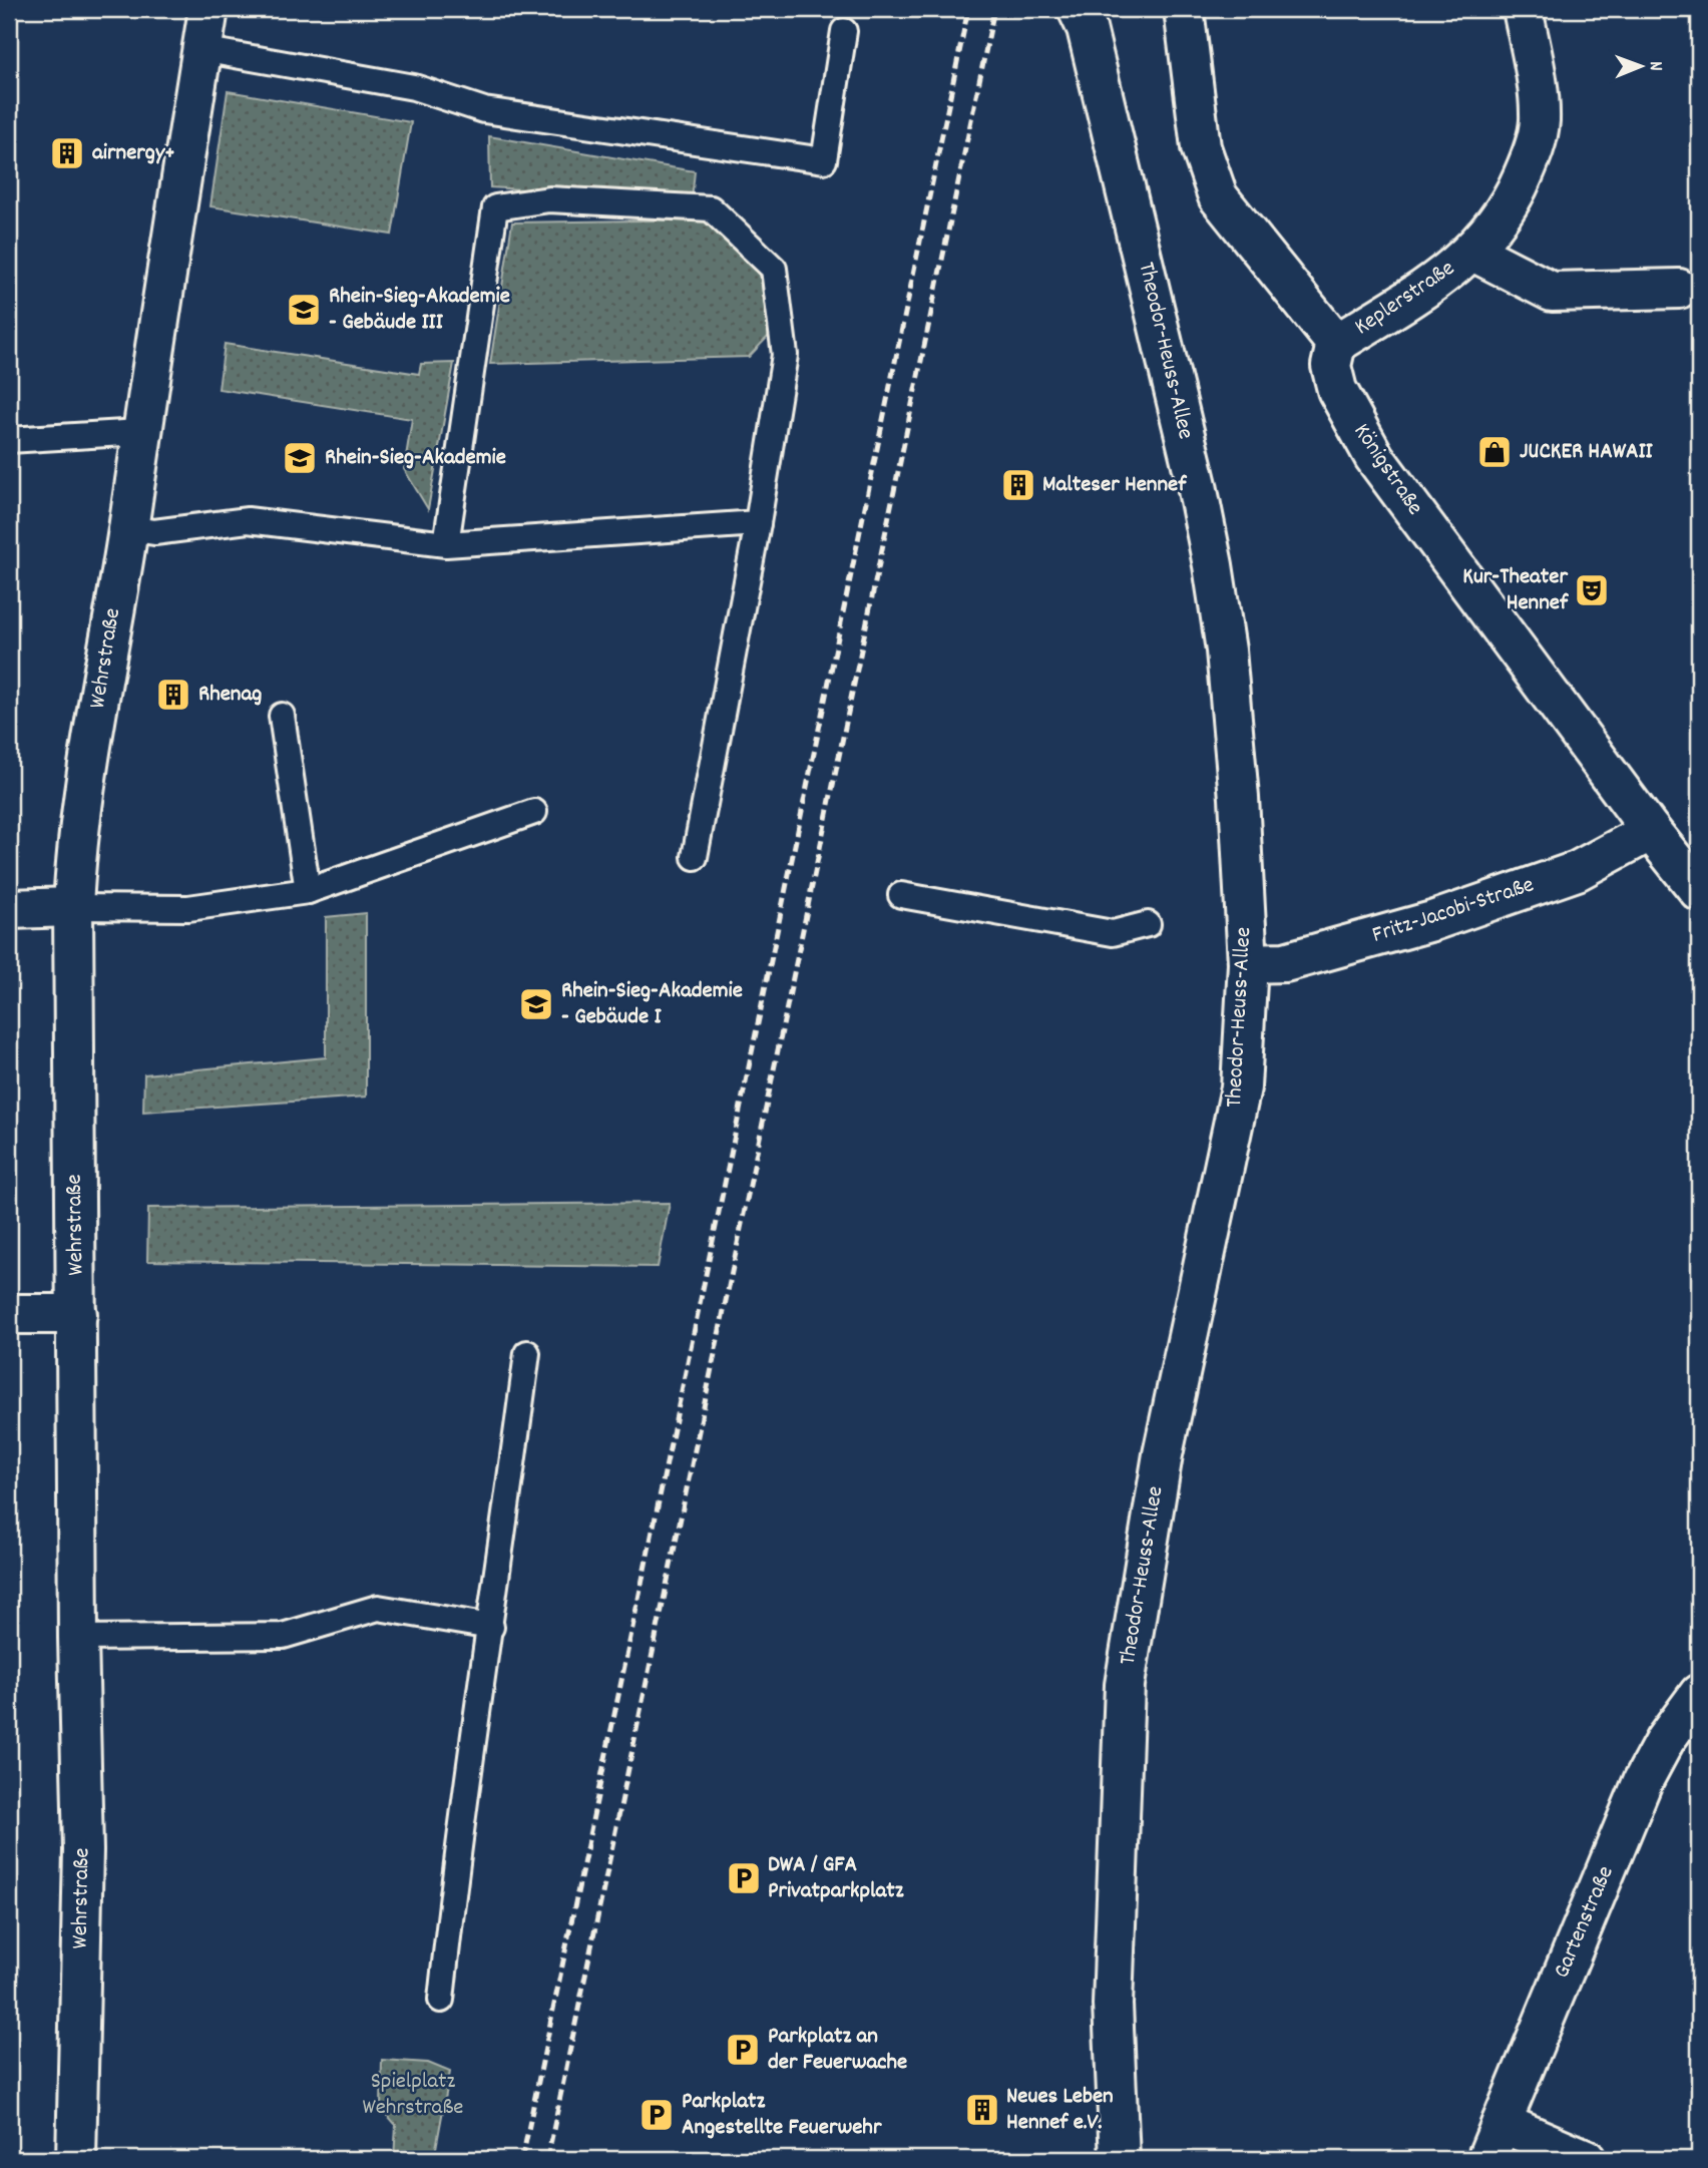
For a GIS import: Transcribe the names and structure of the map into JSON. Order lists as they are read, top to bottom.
{
  "streets": {
    "street": [
      "Keplerstraße",
      "Theodor-Heuss-Allee",
      "Königstraße",
      "Wehrstraße",
      "Fritz-Jacobi-Straße",
      "Gartenstraße"
    ]
  },
  "crossings": [
    ["Keplerstraße", "Königstraße"],
    ["Theodor-Heuss-Allee", "Fritz-Jacobi-Straße"],
    ["Königstraße", "Fritz-Jacobi-Straße"]
  ],
  "parks": ["Spielplatz Wehrstraße"],
  "places": {
    "building": [
      "airnergy+",
      "Malteser Hennef",
      "Rhenag",
      "Neues Leben Hennef e.V."
    ],
    "school or university": ["Rhein-Sieg-Akademie - Gebäude III", "Rhein-Sieg-Akademie", "Rhein-Sieg-Akademie - Gebäude I"],
    "shop": ["JUCKER HAWAII"],
    "theatre": ["Kur-Theater Hennef"],
    "parking": ["DWA / GFA Privatparkplatz", "Parkplatz an der Feuerwache", "Parkplatz Angestellte Feuerwehr"]
  },
  "north": "right"
}
